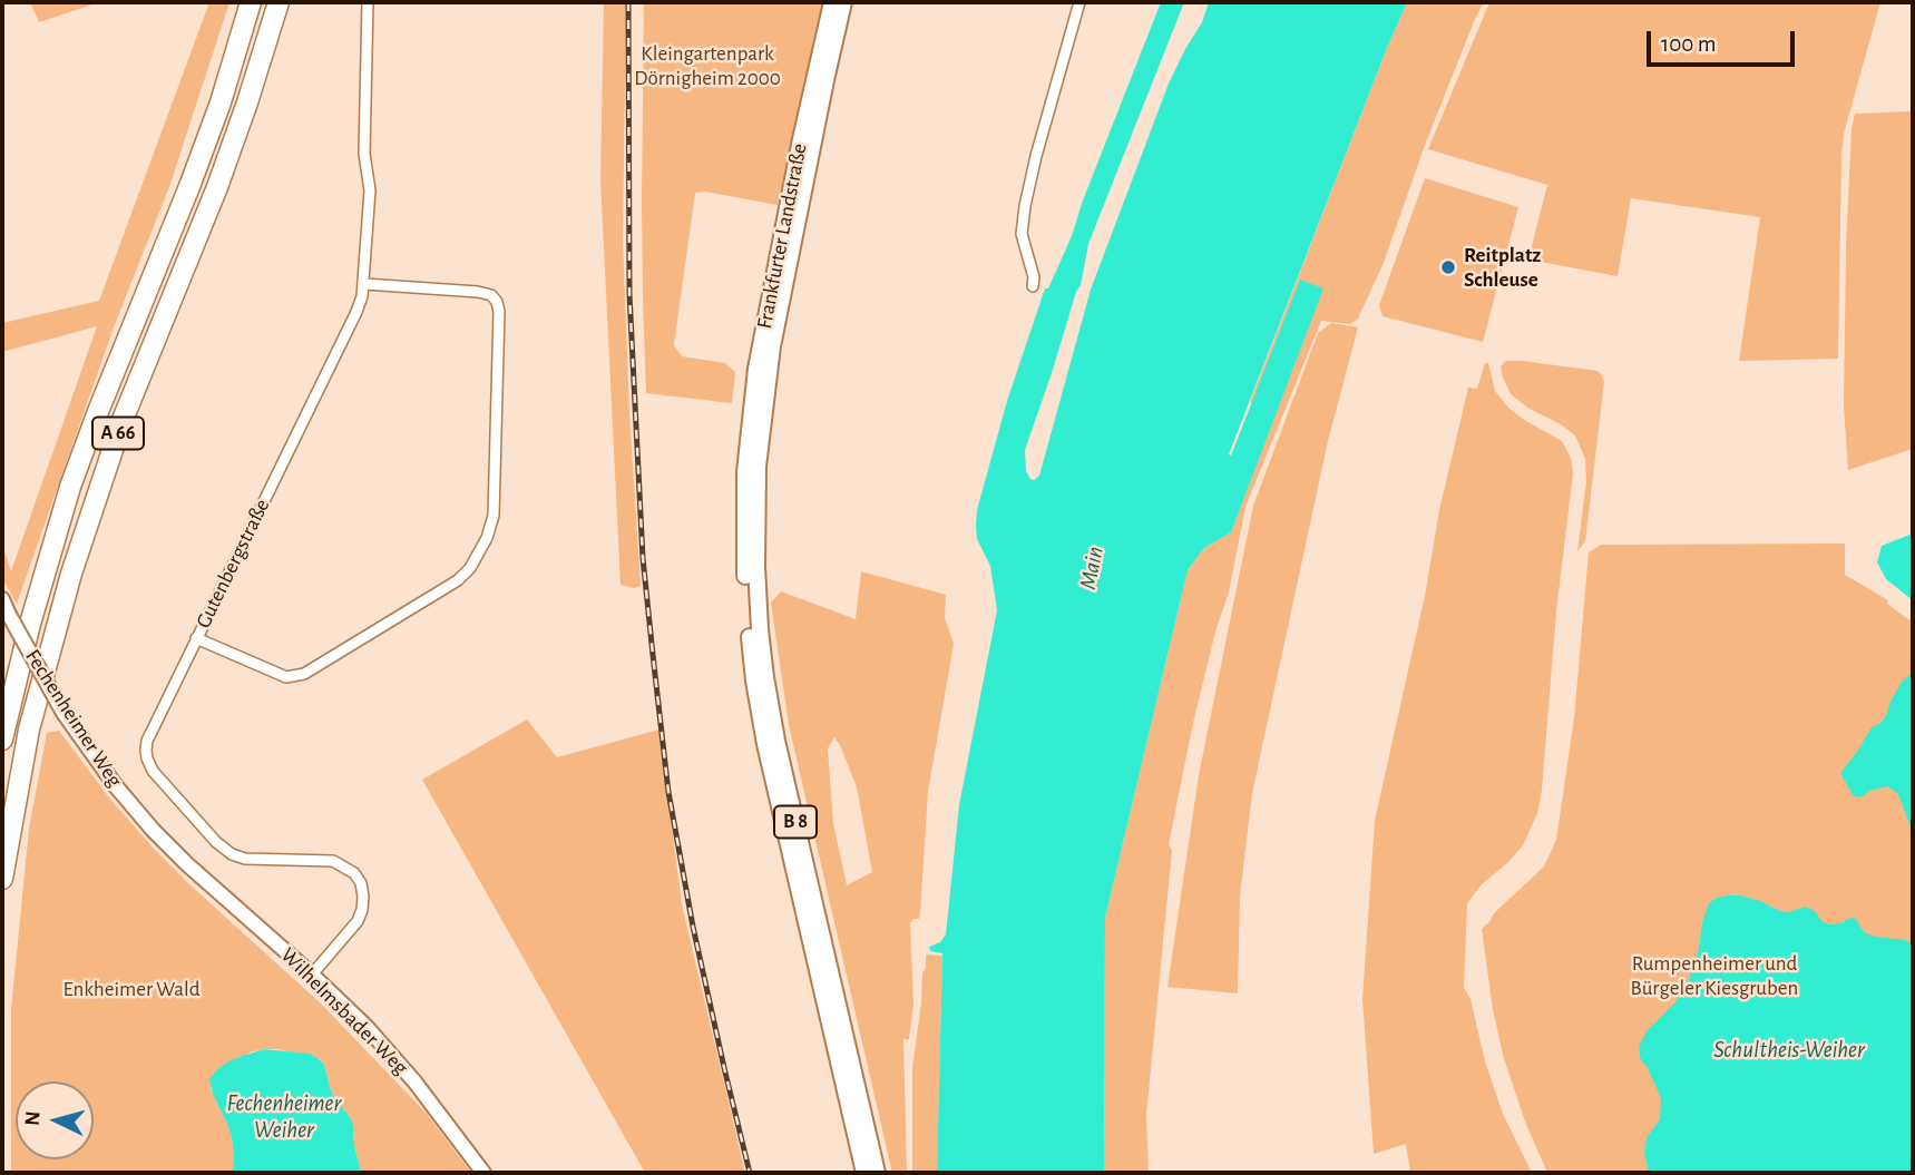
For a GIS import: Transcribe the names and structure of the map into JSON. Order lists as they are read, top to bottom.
{
  "streets": {
    "highway": ["A 66"],
    "main road": ["Frankfurter Landstraße", "B 8"],
    "street": ["Gutenbergstraße", "Fechenheimer Weg", "Wilhelmsbader Weg"]
  },
  "crossings": [
    ["Frankfurter Landstraße", "B 8"],
    ["Gutenbergstraße", "Wilhelmsbader Weg"],
    ["Fechenheimer Weg", "Wilhelmsbader Weg"]
  ],
  "water": ["Main", "Schultheis-Weiher", "Fechenheimer Weiher"],
  "parks": ["Kleingartenpark Dörnigheim 2000", "Rumpenheimer und Bürgeler Kiesgruben", "Enkheimer Wald"],
  "places": ["Reitplatz Schleuse"],
  "scale_bar": "100 m",
  "north": "left"
}
